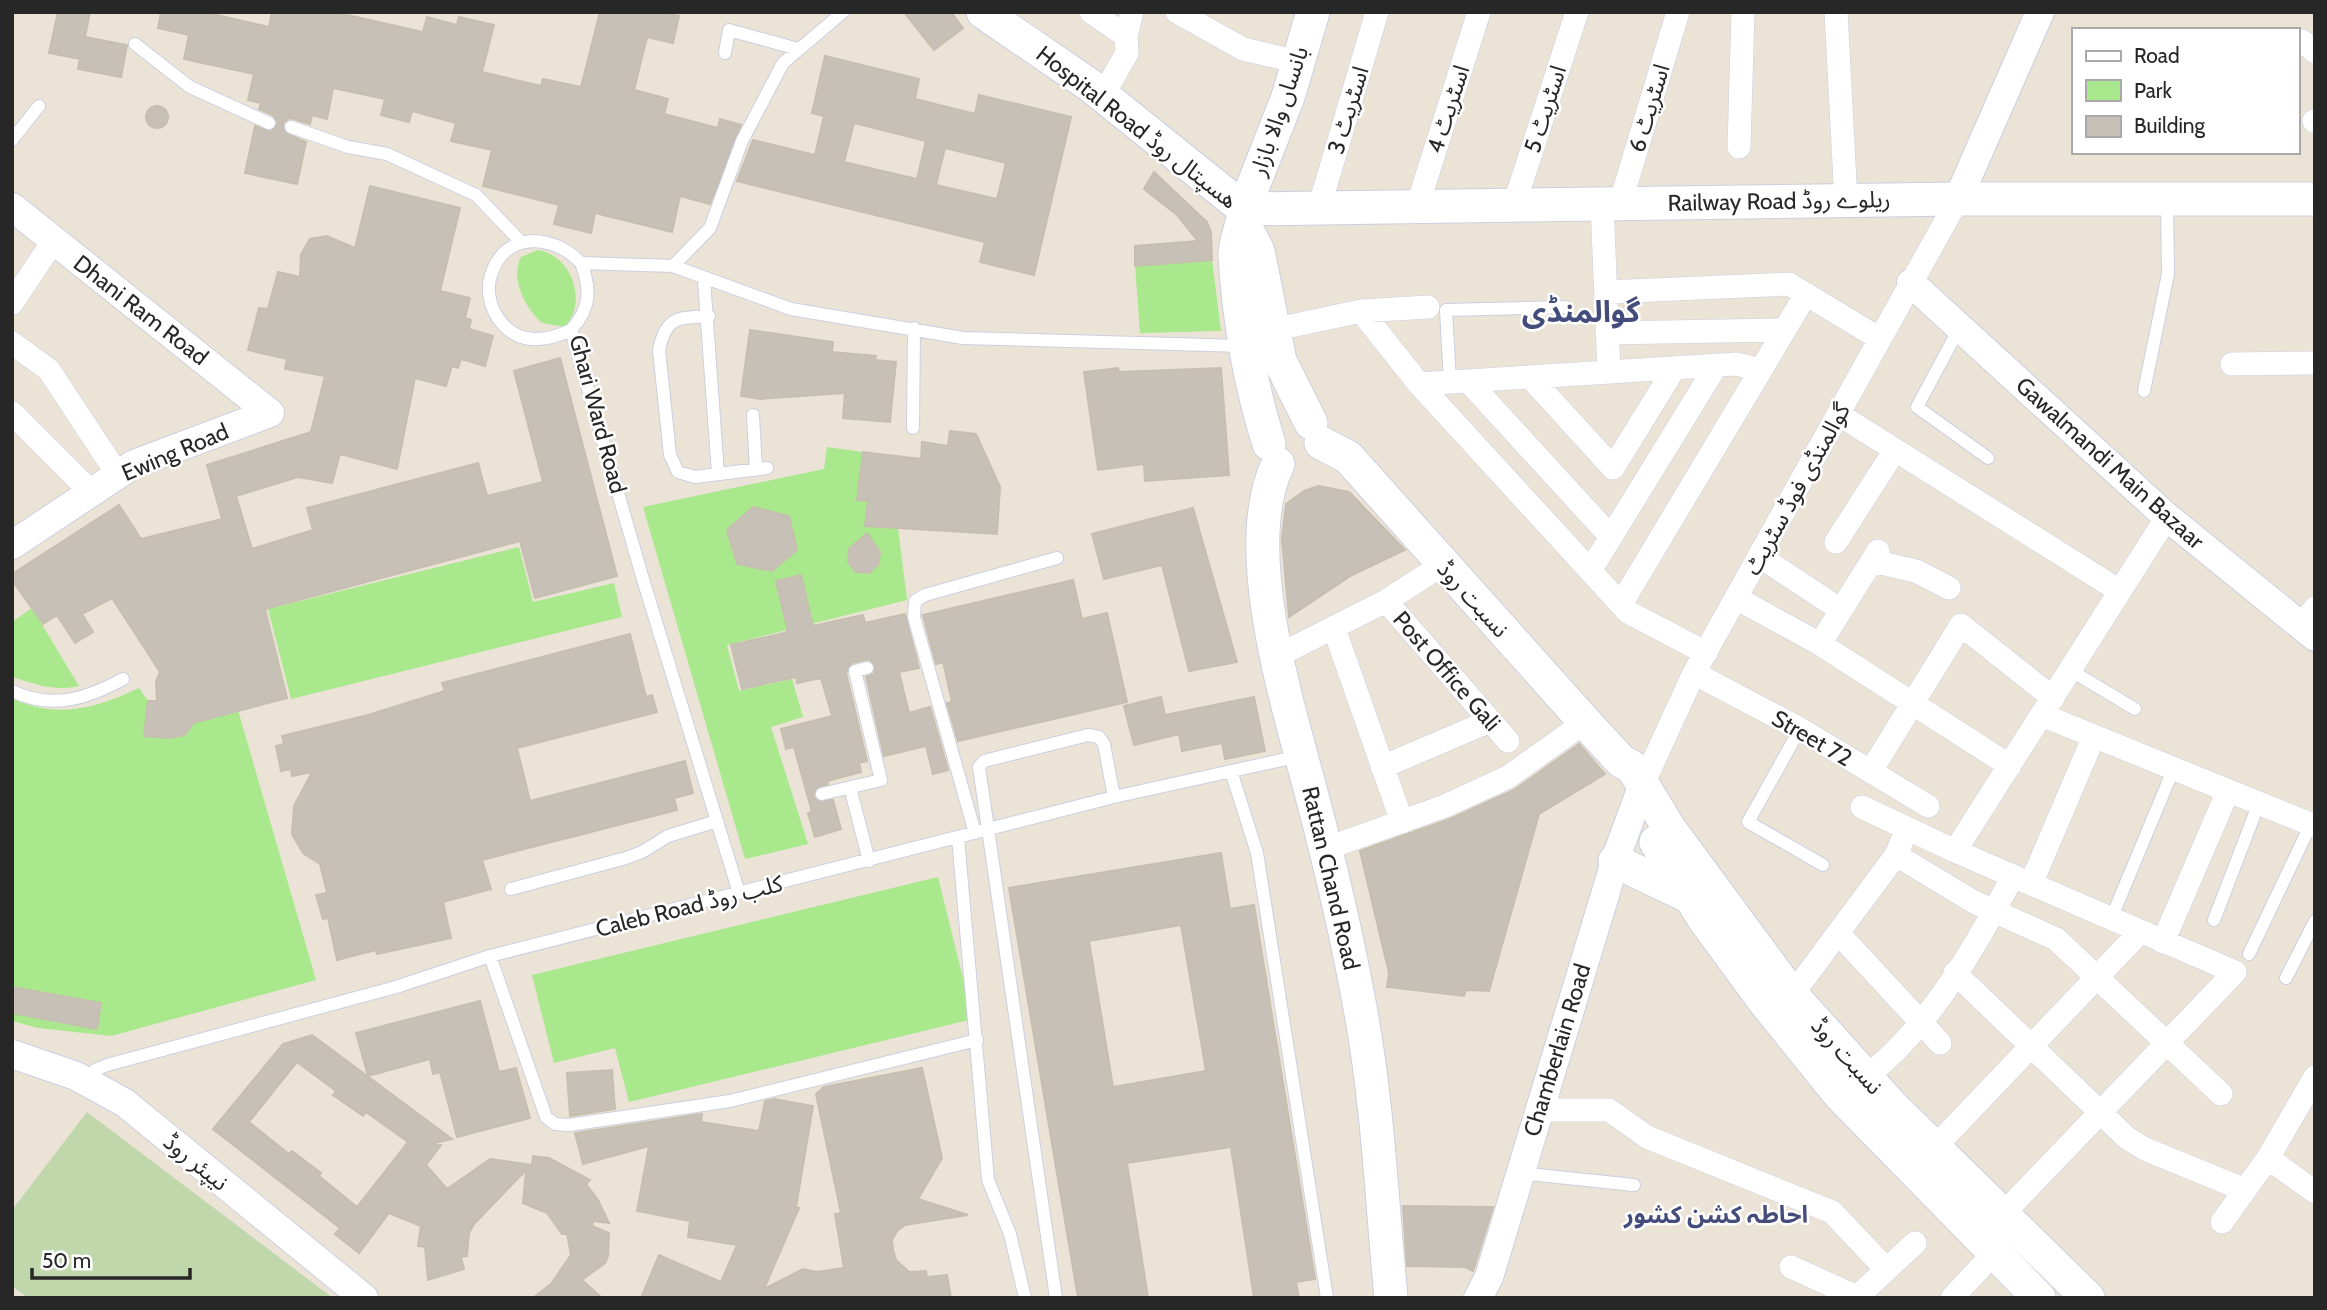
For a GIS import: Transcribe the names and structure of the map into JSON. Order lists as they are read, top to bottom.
{
  "streets": {
    "main road": [
      "بانساں والا بازار",
      "Hospital Road ھسپتال روڈ",
      "Railway Road ریلوے روڈ",
      "نسبت روڈ",
      "Rattan Chand Road"
    ],
    "street": [
      "اسٹریٹ 6",
      "اسٹریٹ 4",
      "اسٹریٹ 5",
      "اسٹریٹ 3",
      "Dhani Ram Road",
      "Ewing Road",
      "Gawalmandi Main Bazaar",
      "گوالمنڈی فوڈ سٹریٹ",
      "Post Office Gali",
      "Street 72",
      "Chamberlain Road",
      "نیپئر روڈ"
    ],
    "lane": ["Ghari Ward Road", "Caleb Road کلب روڈ"]
  },
  "crossings": [
    ["اسٹریٹ 6", "Railway Road ریلوے روڈ"],
    ["اسٹریٹ 4", "Railway Road ریلوے روڈ"],
    ["اسٹریٹ 5", "Railway Road ریلوے روڈ"],
    ["اسٹریٹ 3", "Railway Road ریلوے روڈ"],
    ["بانساں والا بازار", "Hospital Road ھسپتال روڈ"],
    ["بانساں والا بازار", "Railway Road ریلوے روڈ"],
    ["Hospital Road ھسپتال روڈ", "Railway Road ریلوے روڈ"],
    ["Hospital Road ھسپتال روڈ", "نسبت روڈ"],
    ["Hospital Road ھسپتال روڈ", "Rattan Chand Road"],
    ["Railway Road ریلوے روڈ", "گوالمنڈی فوڈ سٹریٹ"],
    ["Dhani Ram Road", "Ewing Road"],
    ["Ghari Ward Road", "Caleb Road کلب روڈ"],
    ["Gawalmandi Main Bazaar", "گوالمنڈی فوڈ سٹریٹ"],
    ["گوالمنڈی فوڈ سٹریٹ", "نسبت روڈ"],
    ["گوالمنڈی فوڈ سٹریٹ", "Street 72"],
    ["گوالمنڈی فوڈ سٹریٹ", "Chamberlain Road"],
    ["نسبت روڈ", "Rattan Chand Road"],
    ["نسبت روڈ", "Chamberlain Road"],
    ["Rattan Chand Road", "Caleb Road کلب روڈ"],
    ["Caleb Road کلب روڈ", "نیپئر روڈ"]
  ],
  "districts": ["گوالمنڈی", "احاطہ کشن کشور"],
  "legend": ["Road", "Park", "Building"],
  "scale_bar": "50 m"
}
